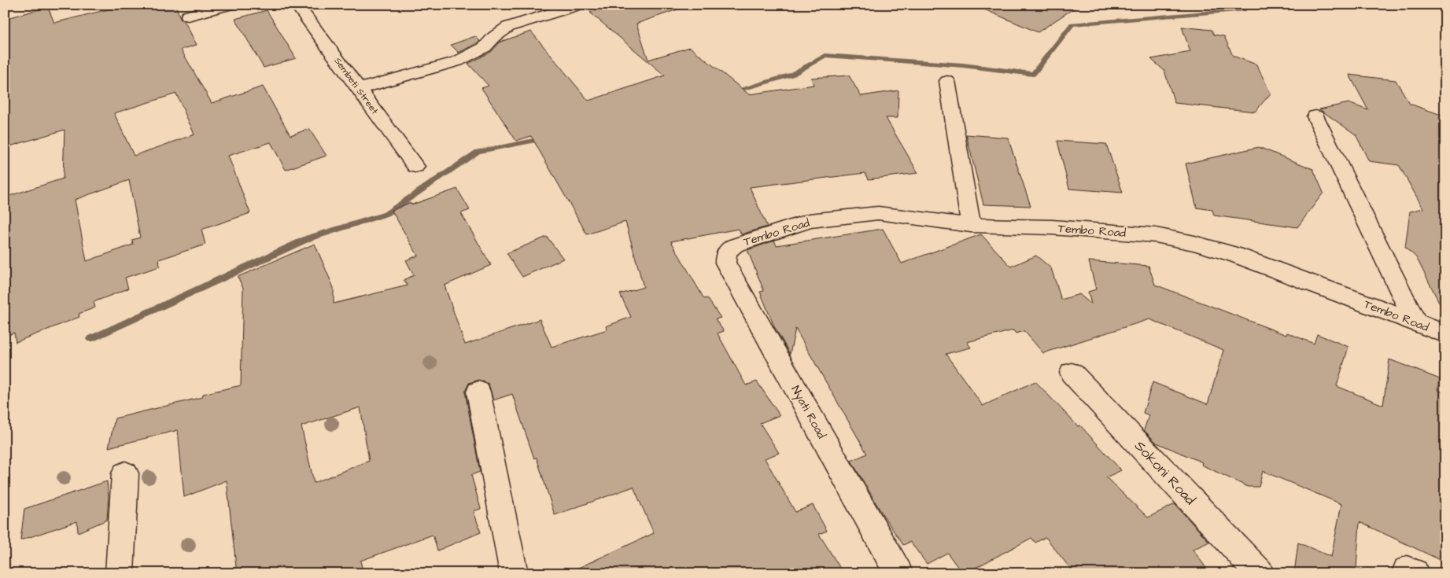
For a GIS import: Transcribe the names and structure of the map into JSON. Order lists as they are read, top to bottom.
{
  "streets": {
    "street": [
      "Sembeti Street",
      "Tembo Road",
      "Nyati Road",
      "Sokoni Road"
    ]
  },
  "crossings": [
    ["Tembo Road", "Nyati Road"]
  ]
}
